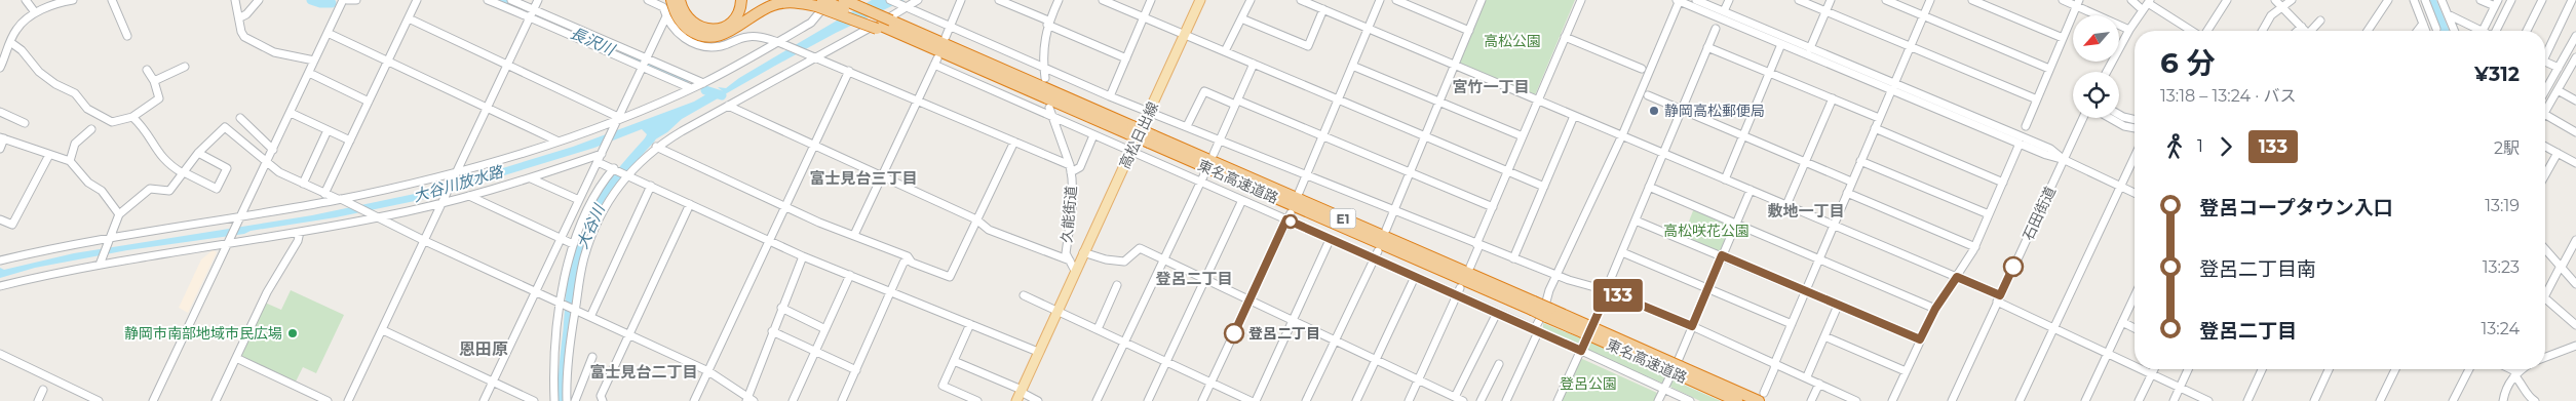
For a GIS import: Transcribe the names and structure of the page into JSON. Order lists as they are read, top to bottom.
{
  "streets": {
    "highway": ["東名高速道路", "E1"],
    "main road": ["高松日出線"],
    "street": ["石田街道", "久能街道"]
  },
  "crossings": [
    ["高松日出線", "久能街道"]
  ],
  "districts": [
    "宮竹一丁目",
    "富士見台三丁目",
    "敷地一丁目",
    "登呂二丁目",
    "恩田原",
    "富士見台二丁目"
  ],
  "water": ["長沢川", "大谷川放水路", "大谷川"],
  "parks": ["高松公園", "高松咲花公園", "登呂公園"],
  "places": ["静岡高松郵便局", "静岡市南部地域市民広場", "登呂二丁目"],
  "lines": ["bus line 133"],
  "north": "bottom left",
  "page": {
    "on_map": "133",
    "heading": ["6 分", "13:18 – 13:24 · バス", "¥312"],
    "legs": ["1", "133", "2駅"],
    "list": [
      {
        "name": "登呂コープタウン入口",
        "value": "13:19"
      },
      {
        "name": "登呂二丁目南",
        "value": "13:23"
      },
      {
        "name": "登呂二丁目",
        "value": "13:24"
      }
    ]
  }
}
